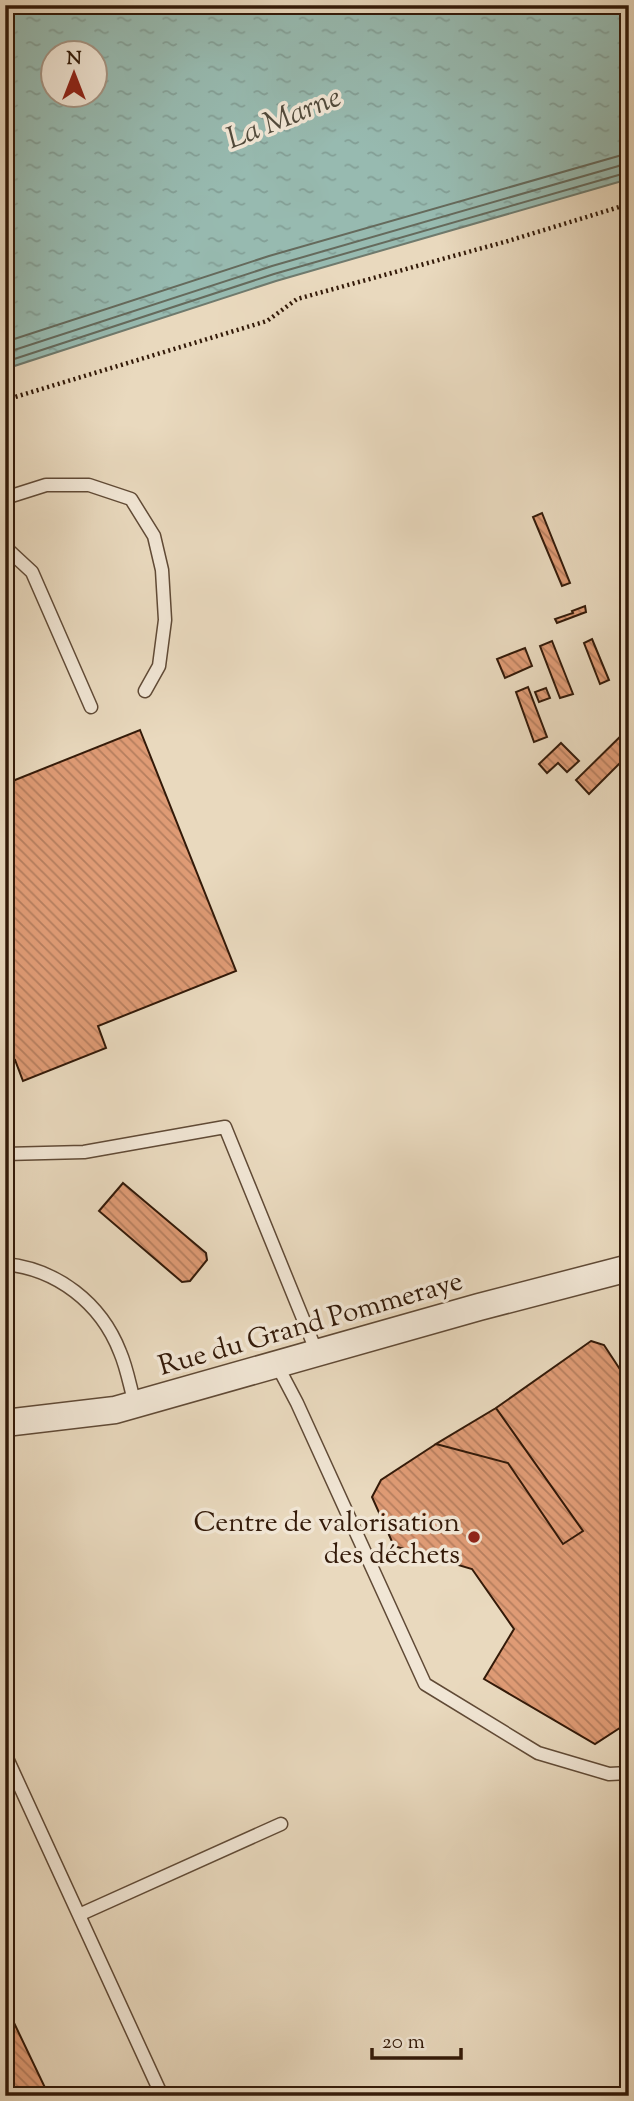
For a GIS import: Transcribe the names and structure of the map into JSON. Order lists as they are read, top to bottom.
{
  "streets": {
    "street": ["Rue du Grand Pommeraye"]
  },
  "water": ["La Marne"],
  "places": ["Centre de valorisation des déchets"],
  "scale_bar": "20 m",
  "north": "top"
}
